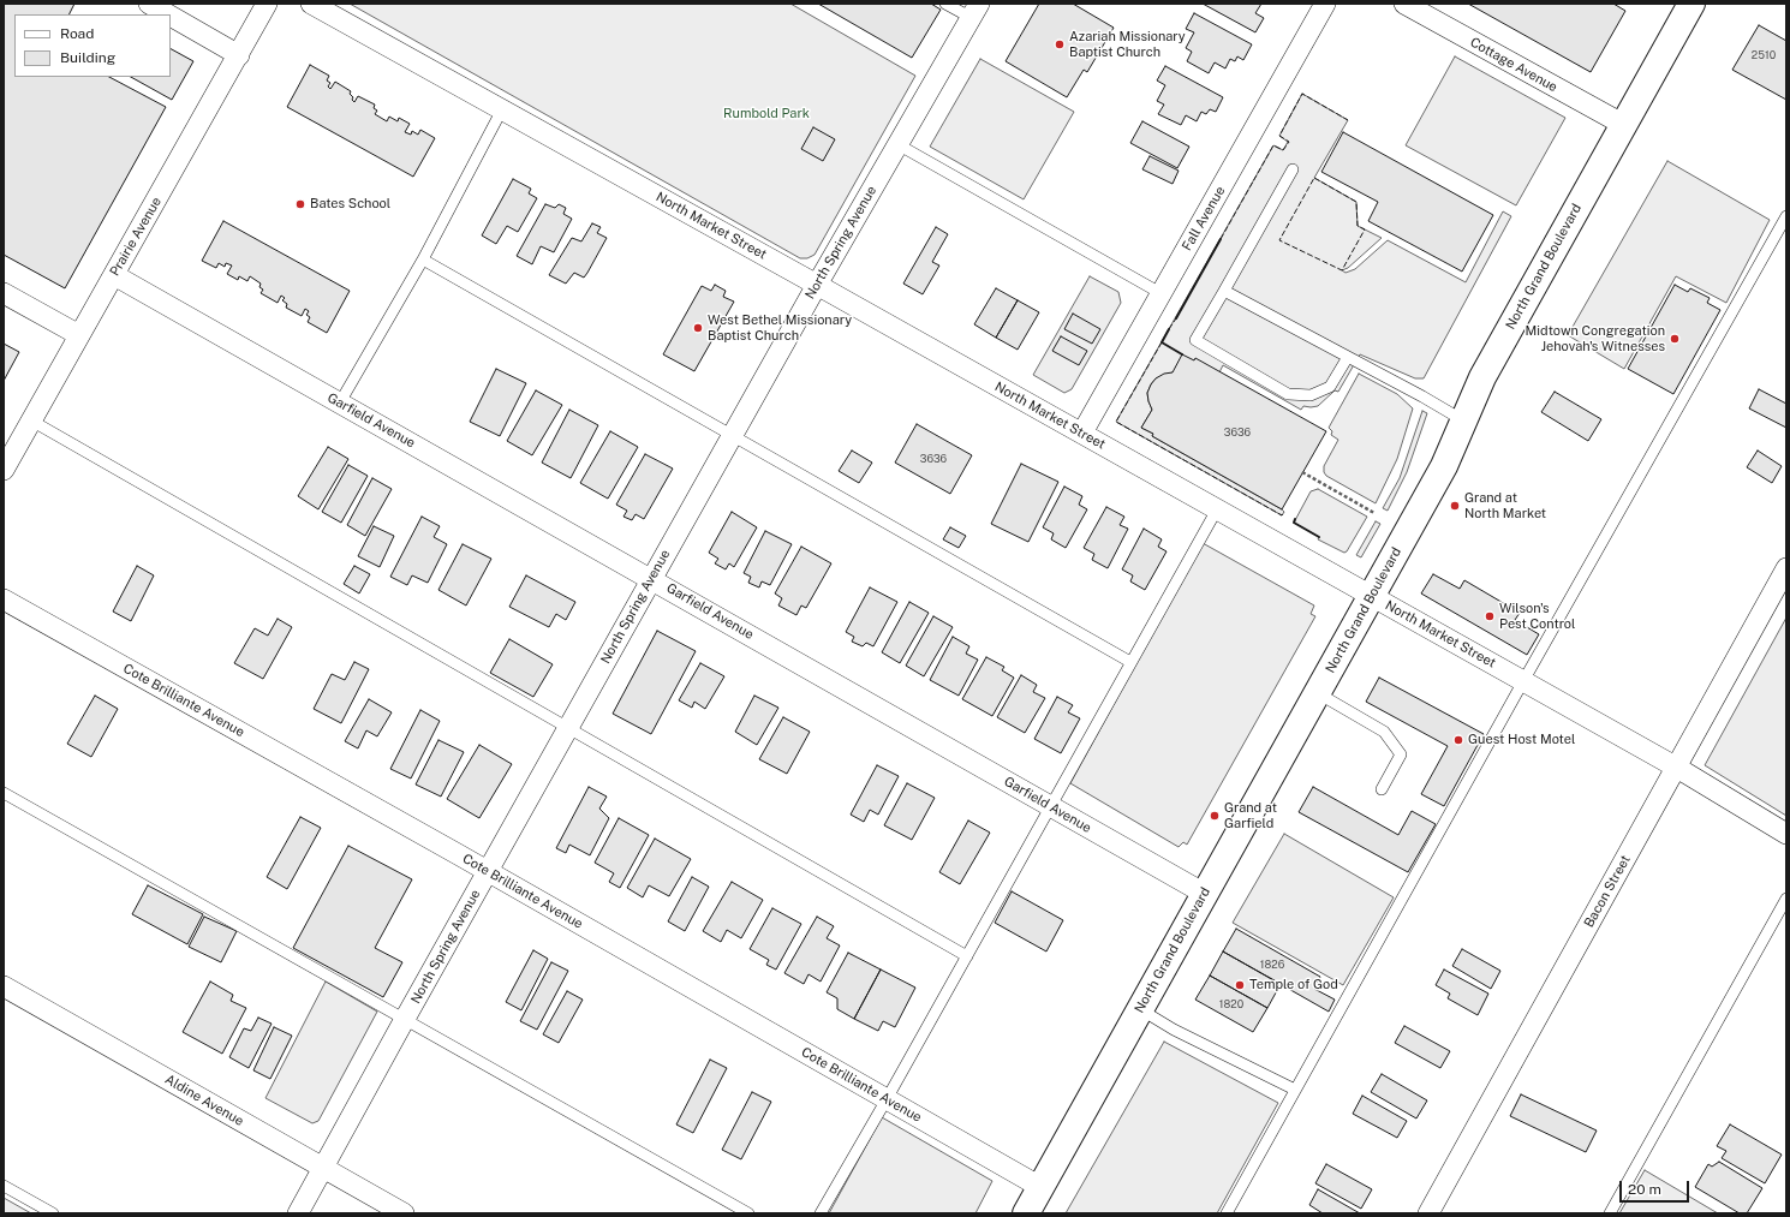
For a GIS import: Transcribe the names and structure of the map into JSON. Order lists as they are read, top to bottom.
{
  "streets": {
    "main road": ["North Grand Boulevard"],
    "street": [
      "Cottage Avenue",
      "Fall Avenue",
      "North Market Street",
      "Prairie Avenue",
      "North Spring Avenue",
      "Garfield Avenue",
      "Cote Brilliante Avenue",
      "Bacon Street",
      "Aldine Avenue"
    ]
  },
  "crossings": [
    ["Cottage Avenue", "North Grand Boulevard"],
    ["Fall Avenue", "North Market Street"],
    ["North Market Street", "North Spring Avenue"],
    ["North Market Street", "North Grand Boulevard"],
    ["North Market Street", "Bacon Street"],
    ["Prairie Avenue", "Garfield Avenue"],
    ["North Spring Avenue", "Garfield Avenue"],
    ["North Spring Avenue", "Cote Brilliante Avenue"],
    ["North Spring Avenue", "Aldine Avenue"],
    ["North Grand Boulevard", "Garfield Avenue"],
    ["North Grand Boulevard", "Cote Brilliante Avenue"]
  ],
  "parks": ["Rumbold Park"],
  "places": [
    "Azariah Missionary Baptist Church",
    "Bates School",
    "West Bethel Missionary Baptist Church",
    "Midtown Congregation Jehovah's Witnesses",
    "Grand at North Market",
    "Wilson's Pest Control",
    "Guest Host Motel",
    "Grand at Garfield",
    "Temple of God"
  ],
  "house_numbers": [
    "2510",
    "3636",
    "3636",
    "1826",
    "1820"
  ],
  "legend": ["Road", "Building"],
  "scale_bar": "20 m"
}
